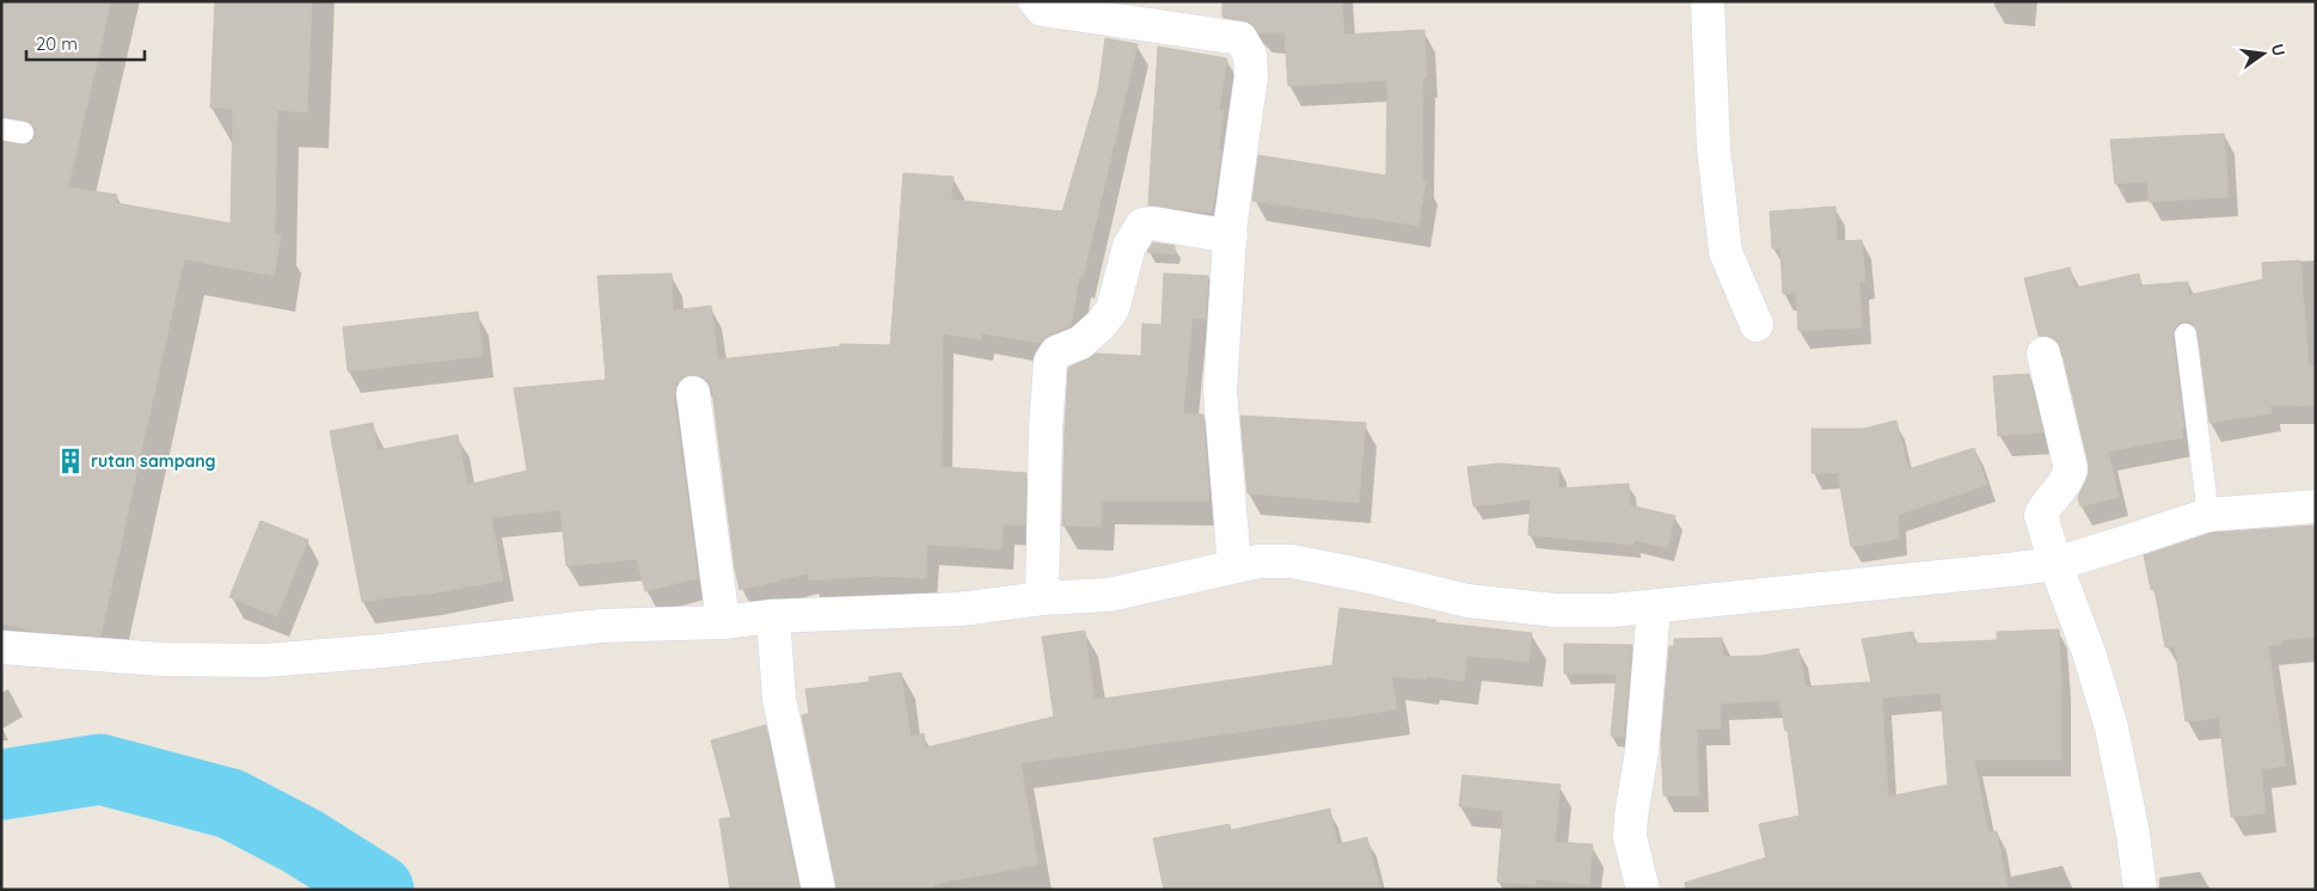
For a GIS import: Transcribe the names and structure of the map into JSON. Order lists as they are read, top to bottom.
{
  "places": {
    "building": ["rutan sampang"]
  },
  "scale_bar": "20 m",
  "north": "right"
}
